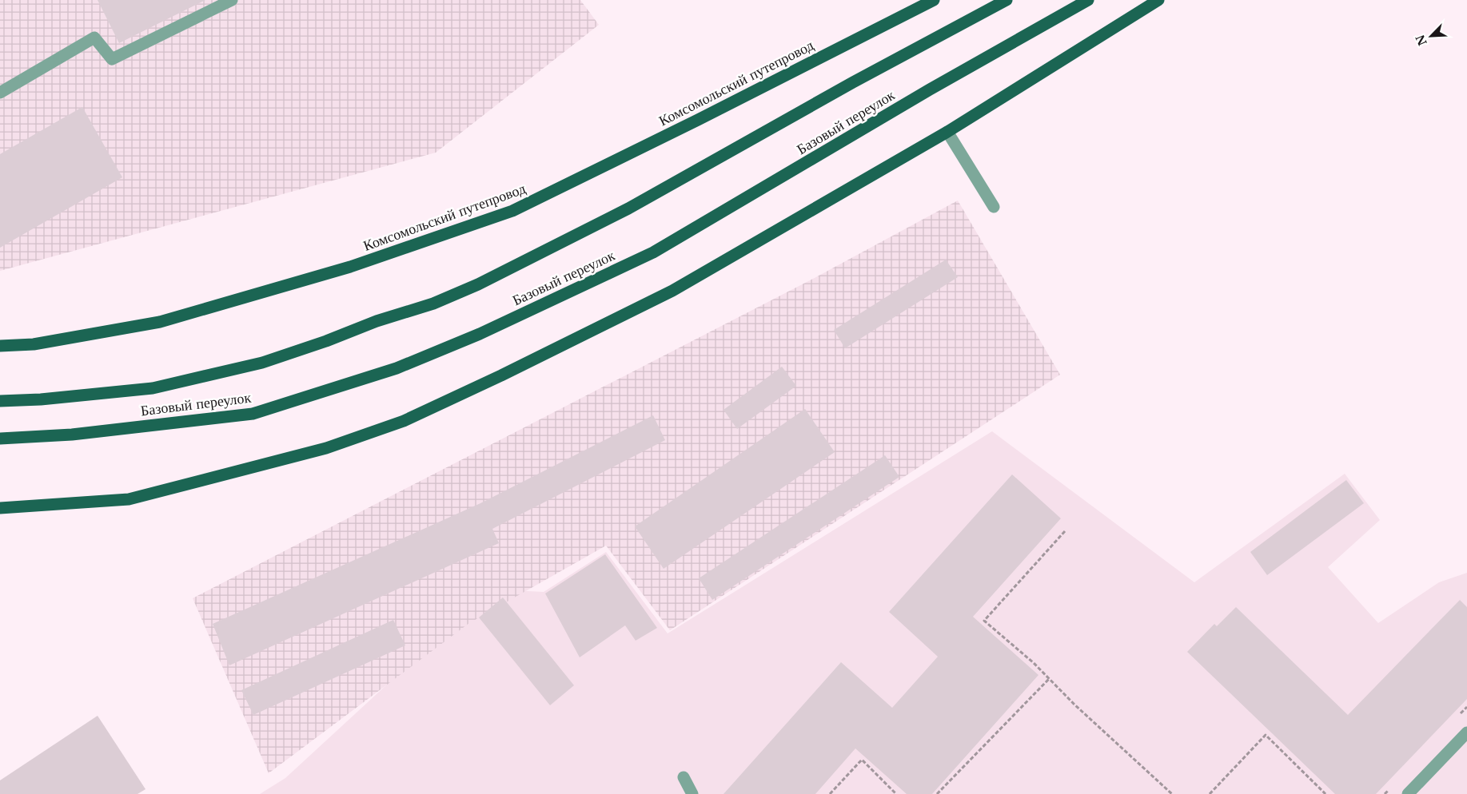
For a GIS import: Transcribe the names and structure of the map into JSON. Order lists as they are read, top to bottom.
{
  "streets": {
    "main road": ["Комсомольский путепровод", "Базовый переулок"]
  },
  "north": "bottom left"
}
